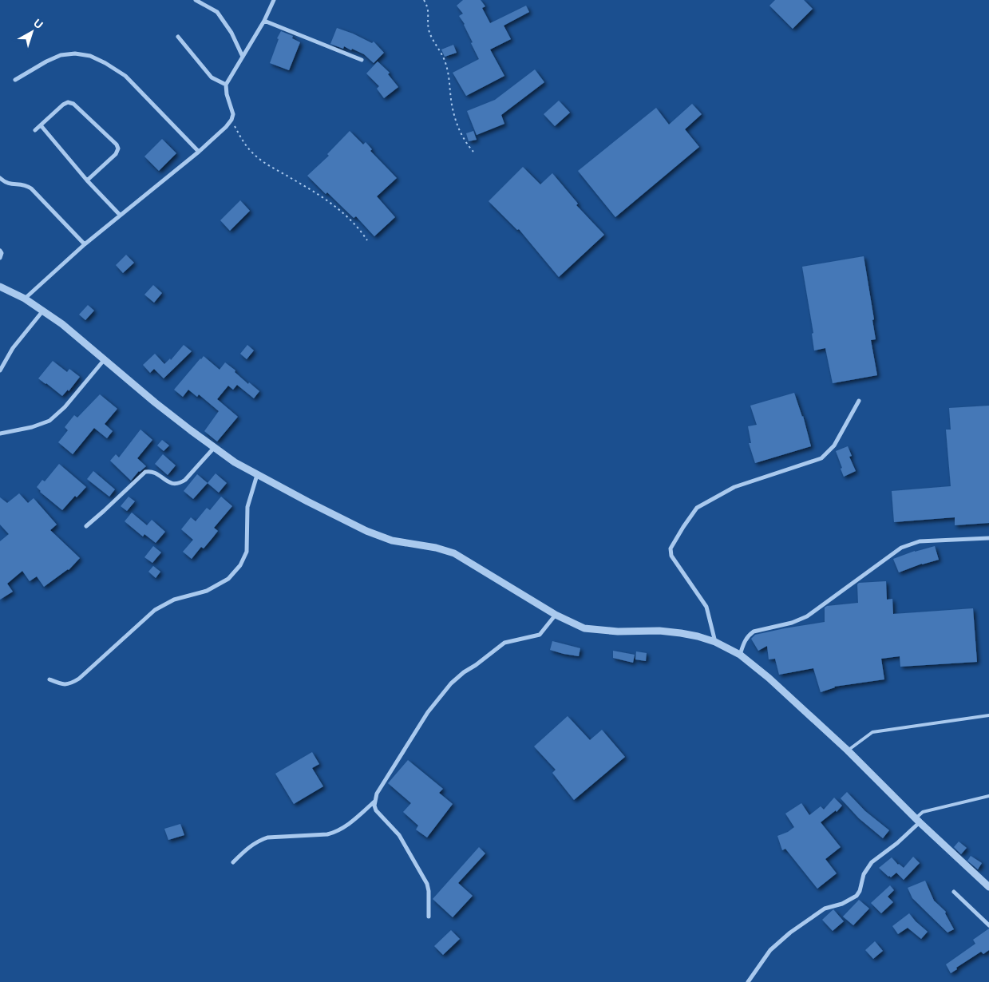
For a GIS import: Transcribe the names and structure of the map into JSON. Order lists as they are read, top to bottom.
{
  "north": "top right"
}
